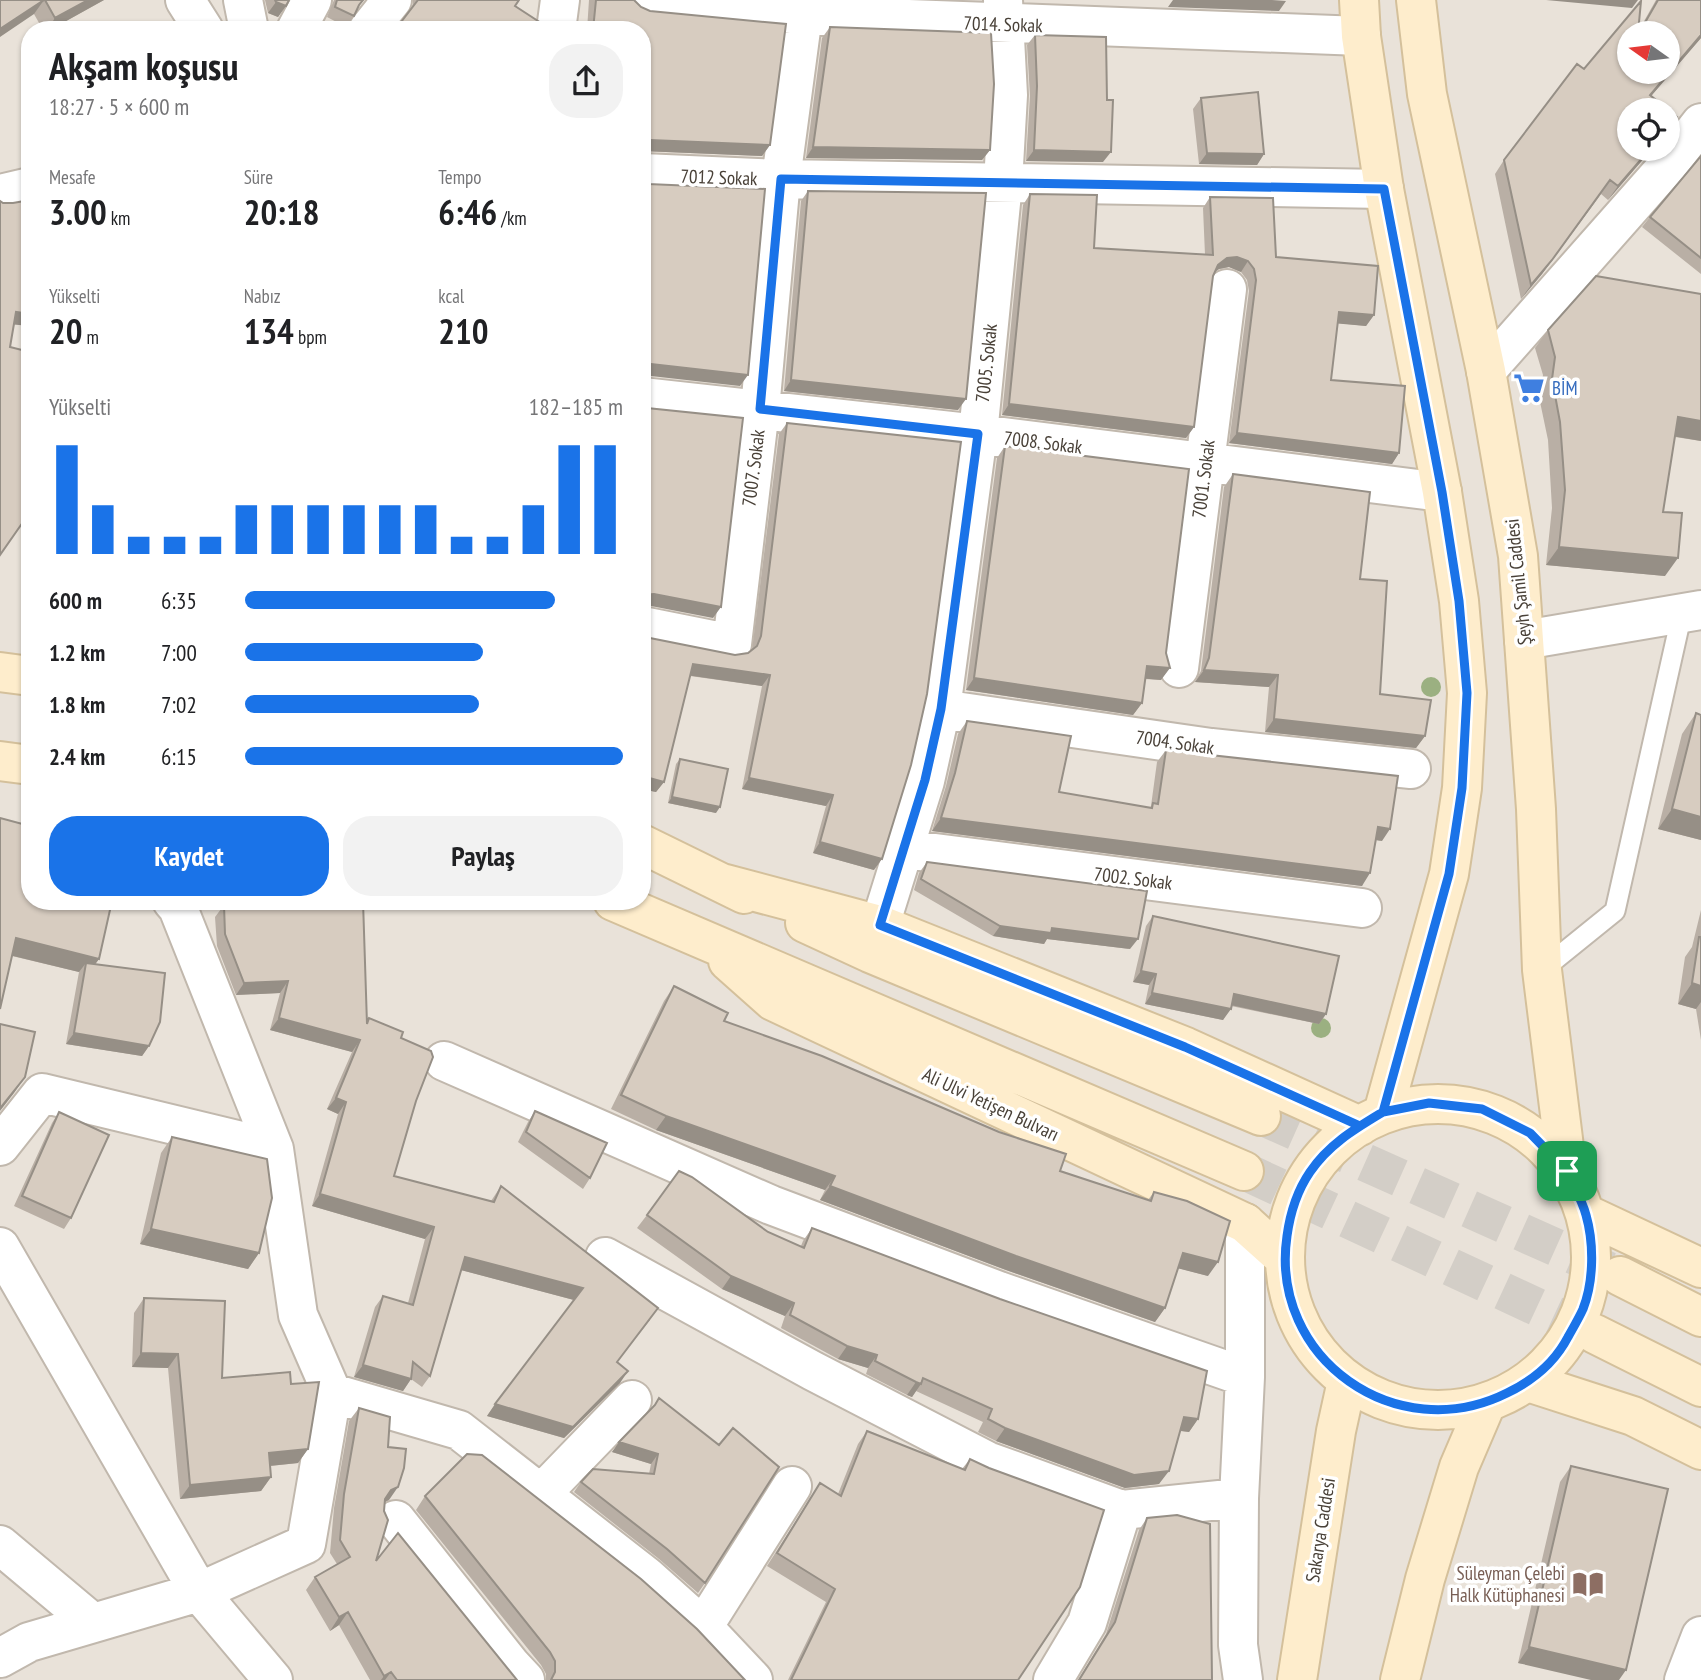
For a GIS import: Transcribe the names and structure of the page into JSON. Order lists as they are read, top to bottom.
{
  "streets": {
    "main road": ["Şeyh Şamil Caddesi", "Ali Ulvi Yetişen Bulvarı", "Sakarya Caddesi"],
    "street": [
      "7014. Sokak",
      "7012 Sokak",
      "7005. Sokak",
      "7008. Sokak",
      "7007. Sokak",
      "7001. Sokak",
      "7004. Sokak",
      "7002. Sokak"
    ]
  },
  "crossings": [
    ["7014. Sokak", "7005. Sokak"],
    ["7014. Sokak", "7007. Sokak"],
    ["7012 Sokak", "7005. Sokak"],
    ["7012 Sokak", "7007. Sokak"],
    ["7005. Sokak", "7008. Sokak"],
    ["7005. Sokak", "7004. Sokak"],
    ["7005. Sokak", "7002. Sokak"],
    ["7008. Sokak", "7007. Sokak"],
    ["7008. Sokak", "7001. Sokak"]
  ],
  "places": {
    "supermarket": ["BİM"],
    "library": ["Süleyman Çelebi Halk Kütüphanesi"]
  },
  "north": "left",
  "page": {
    "heading": ["Akşam koşusu", "18:27 · 5 × 600 m"],
    "stats": [
      ["Mesafe", "3.00 km"],
      ["Süre", "20:18"],
      ["Tempo", "6:46 /km"],
      ["Yükselti", "20 m"],
      ["Nabız", "134 bpm"],
      ["kcal", "210"]
    ],
    "chart": ["Yükselti", "182–185 m"],
    "list": [
      {
        "name": "600 m",
        "note": "6:35"
      },
      {
        "name": "1.2 km",
        "note": "7:00"
      },
      {
        "name": "1.8 km",
        "note": "7:02"
      },
      {
        "name": "2.4 km",
        "note": "6:15"
      }
    ],
    "buttons": ["Kaydet", "Paylaş"]
  }
}
